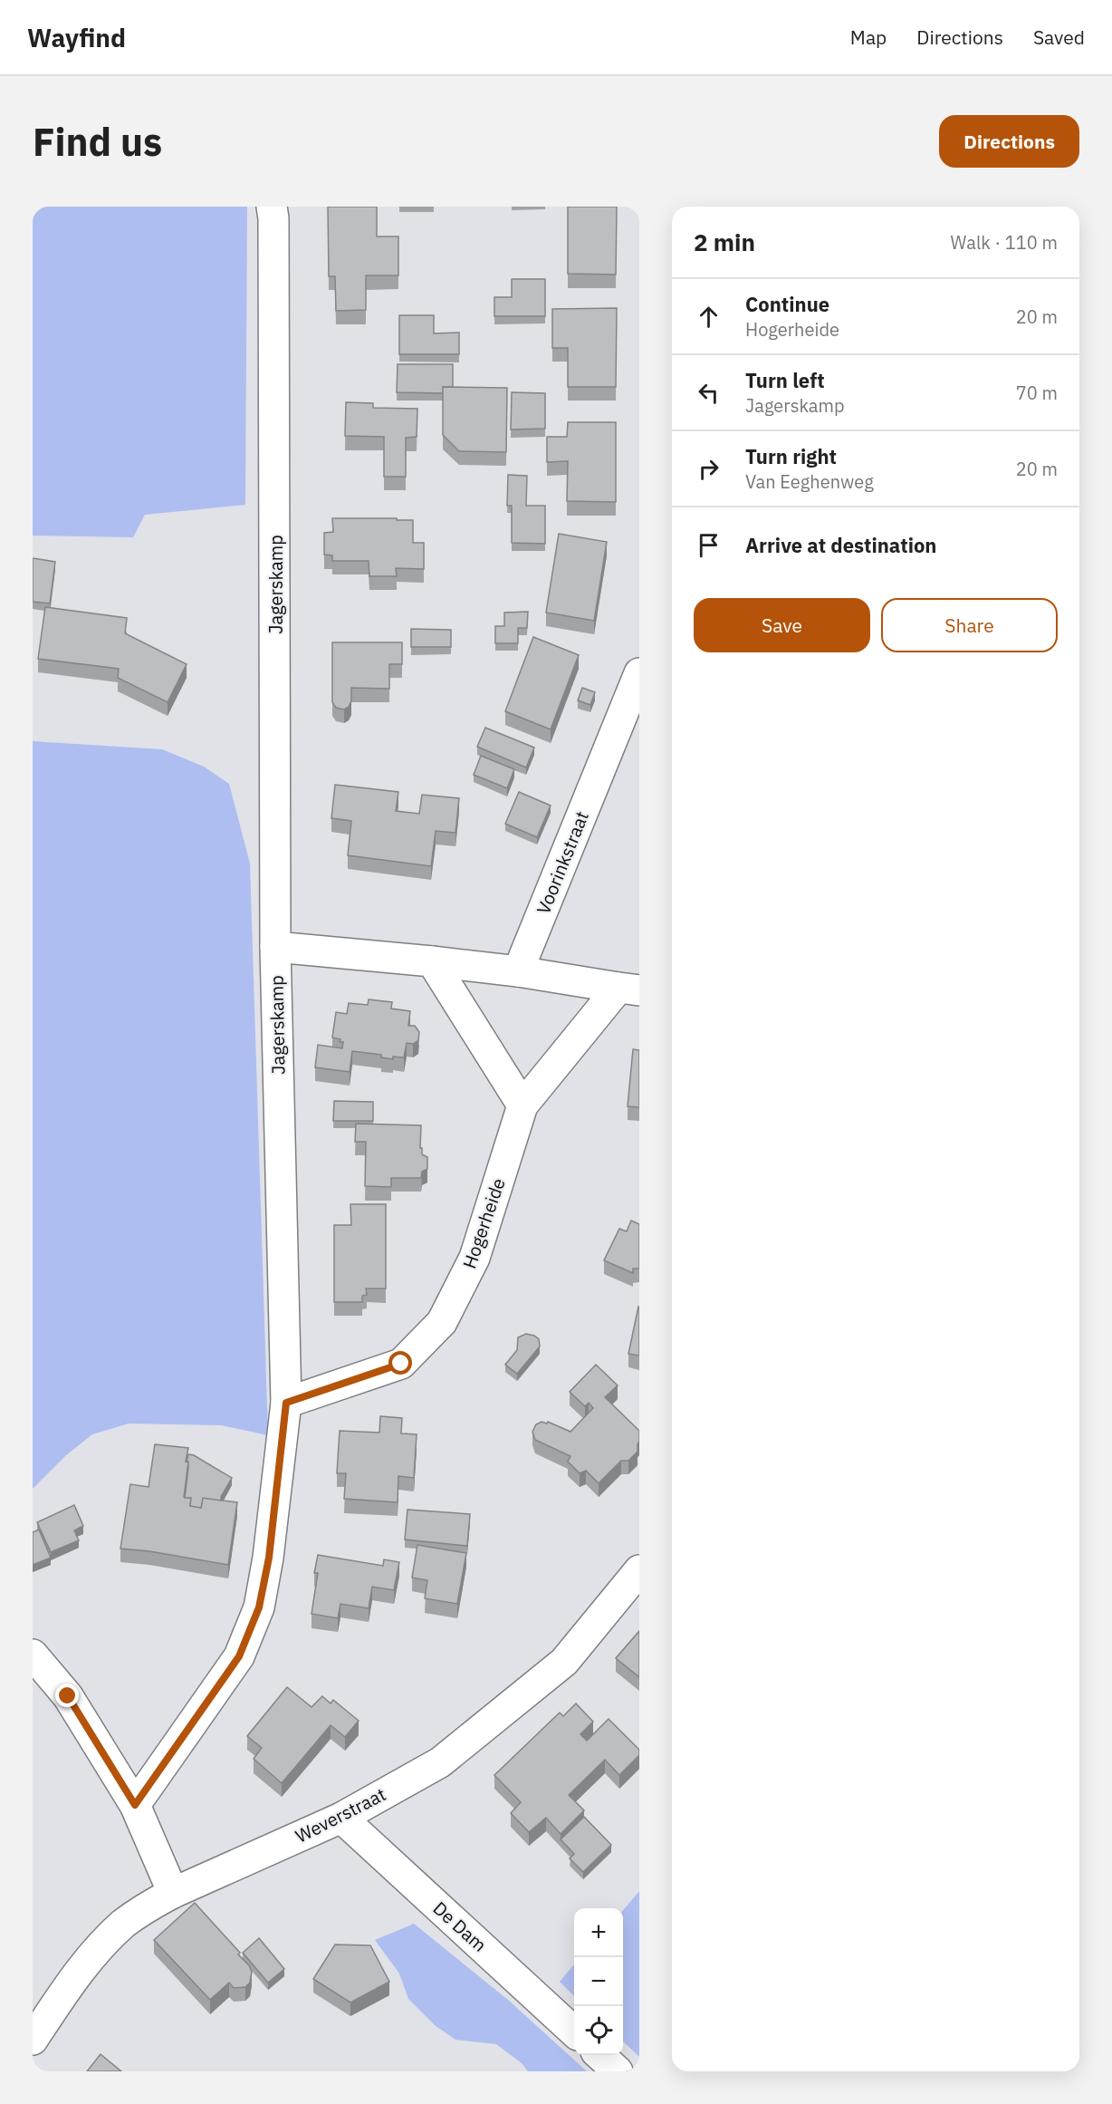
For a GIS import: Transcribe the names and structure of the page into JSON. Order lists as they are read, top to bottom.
{
  "streets": {
    "street": [
      "Jagerskamp",
      "Voorinkstraat",
      "Hogerheide",
      "Weverstraat",
      "De Dam"
    ]
  },
  "crossings": [
    ["Jagerskamp", "Hogerheide"],
    ["Voorinkstraat", "Hogerheide"],
    ["Weverstraat", "De Dam"]
  ],
  "page": {
    "header": "Wayfind",
    "nav": ["Map", "Directions", "Saved"],
    "buttons": [
      "Directions",
      ["Save", "Share"]
    ],
    "title": "Find us",
    "heading": ["2 min", "Walk · 110 m"],
    "list": [
      ["Continue", "Hogerheide", "20 m"],
      ["Turn left", "Jagerskamp", "70 m"],
      ["Turn right", "Van Eeghenweg", "20 m"],
      "Arrive at destination"
    ],
    "map_buttons": ["+", "−"]
  }
}
